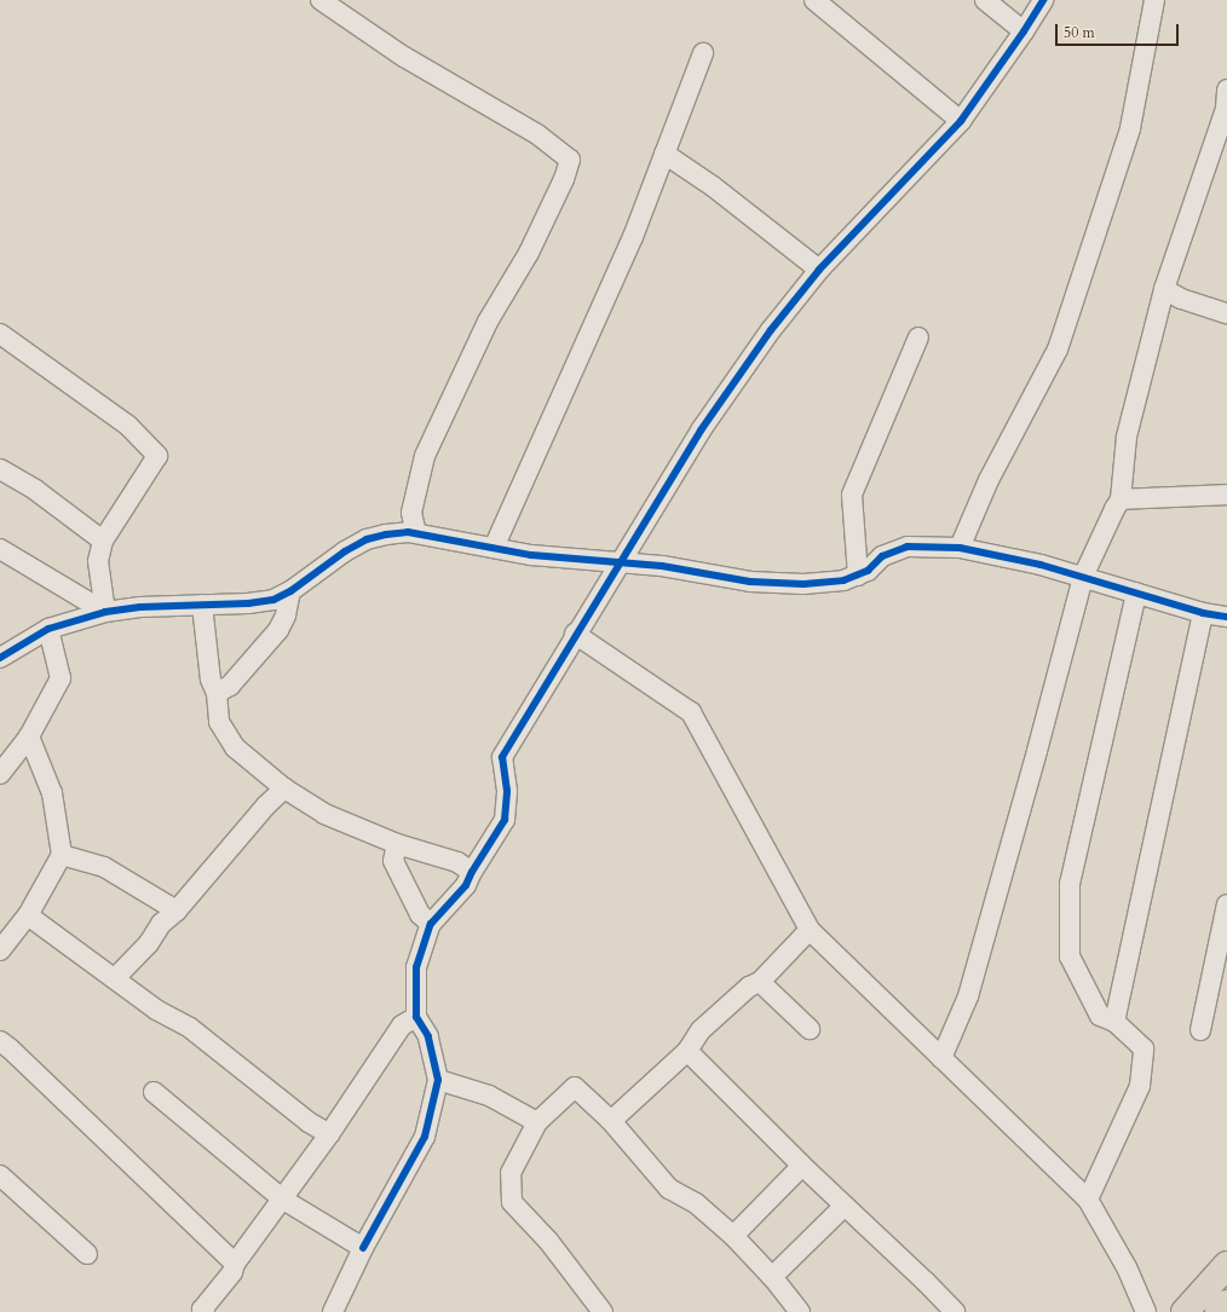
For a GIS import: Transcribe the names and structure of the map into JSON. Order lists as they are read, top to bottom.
{
  "scale_bar": "50 m"
}
